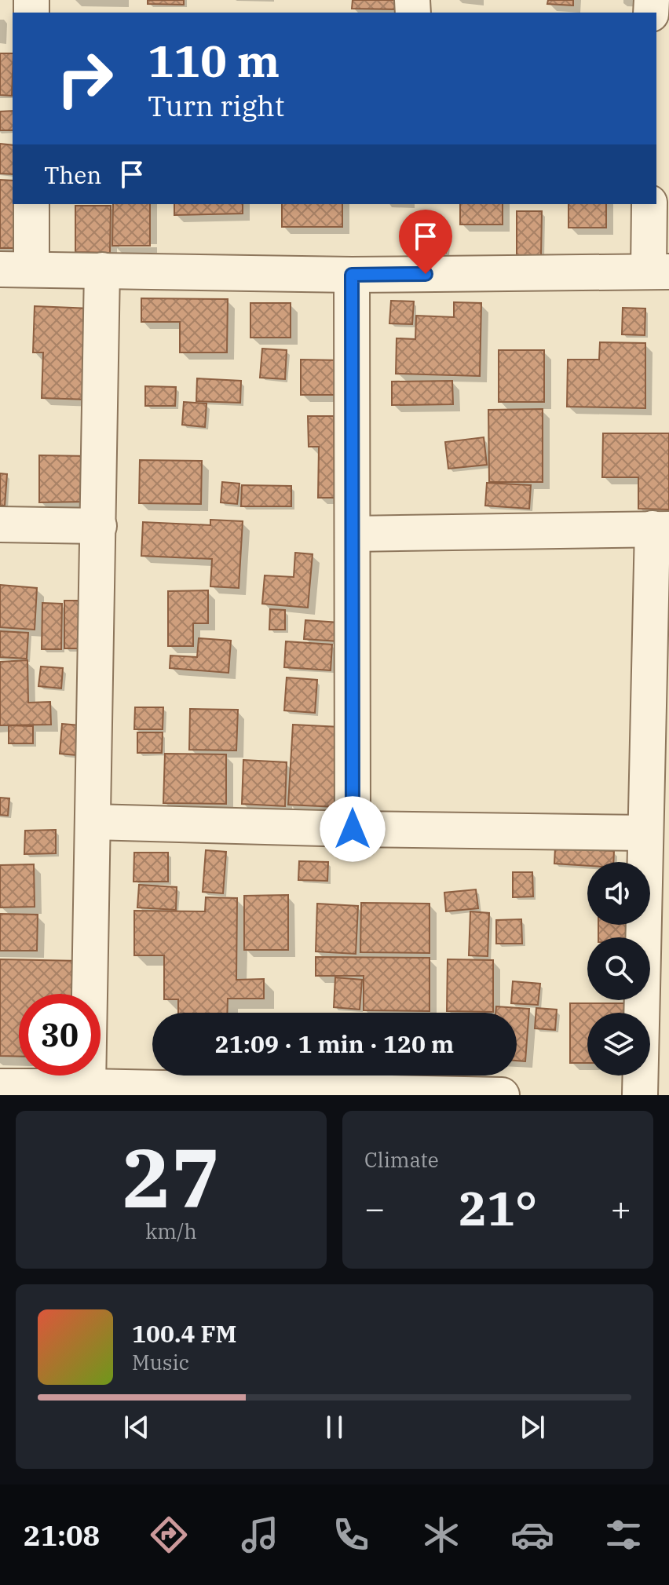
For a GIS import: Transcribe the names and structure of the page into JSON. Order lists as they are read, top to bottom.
{
  "page": {
    "turn": ["110 m", "Turn right"],
    "then": "Then",
    "limit": "30",
    "trip": "21:09 · 1 min · 120 m",
    "tile": [
      ["27", "km/h"],
      "Climate"
    ],
    "heat": ["−", "21°", "+"],
    "song": ["100.4 FM", "Music"],
    "tabs": "21:08"
  }
}
